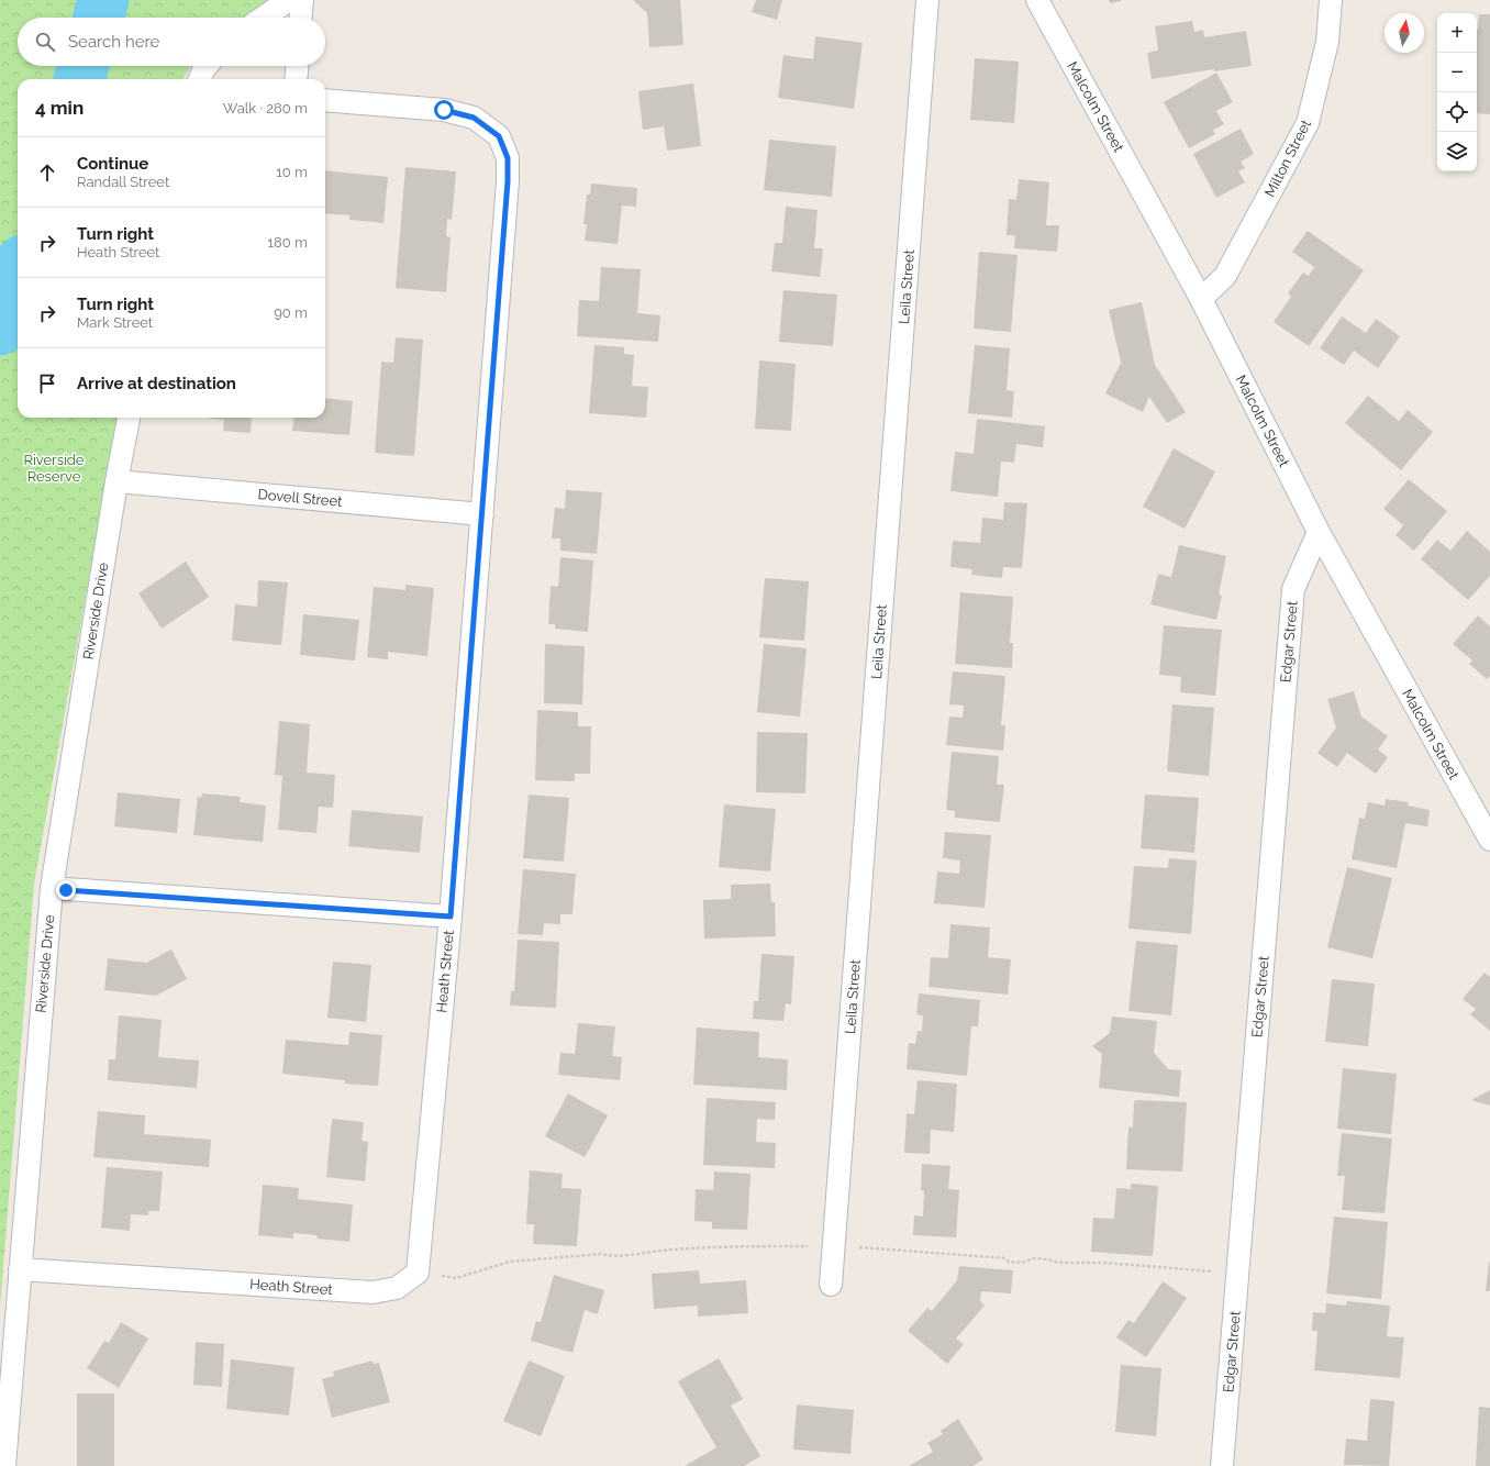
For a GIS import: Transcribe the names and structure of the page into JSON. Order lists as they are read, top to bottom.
{
  "streets": {
    "street": [
      "Malcolm Street",
      "Milton Street",
      "Leila Street",
      "Dovell Street",
      "Riverside Drive",
      "Edgar Street",
      "Heath Street"
    ]
  },
  "crossings": [
    ["Malcolm Street", "Milton Street"],
    ["Malcolm Street", "Edgar Street"],
    ["Dovell Street", "Riverside Drive"],
    ["Dovell Street", "Heath Street"],
    ["Riverside Drive", "Heath Street"]
  ],
  "parks": ["Riverside Reserve"],
  "north": "top",
  "page": {
    "map_buttons": ["+", "−"],
    "search": "Search here",
    "heading": ["4 min", "Walk · 280 m"],
    "list": [
      ["Continue", "Randall Street", "10 m"],
      ["Turn right", "Heath Street", "180 m"],
      ["Turn right", "Mark Street", "90 m"],
      "Arrive at destination"
    ]
  }
}
